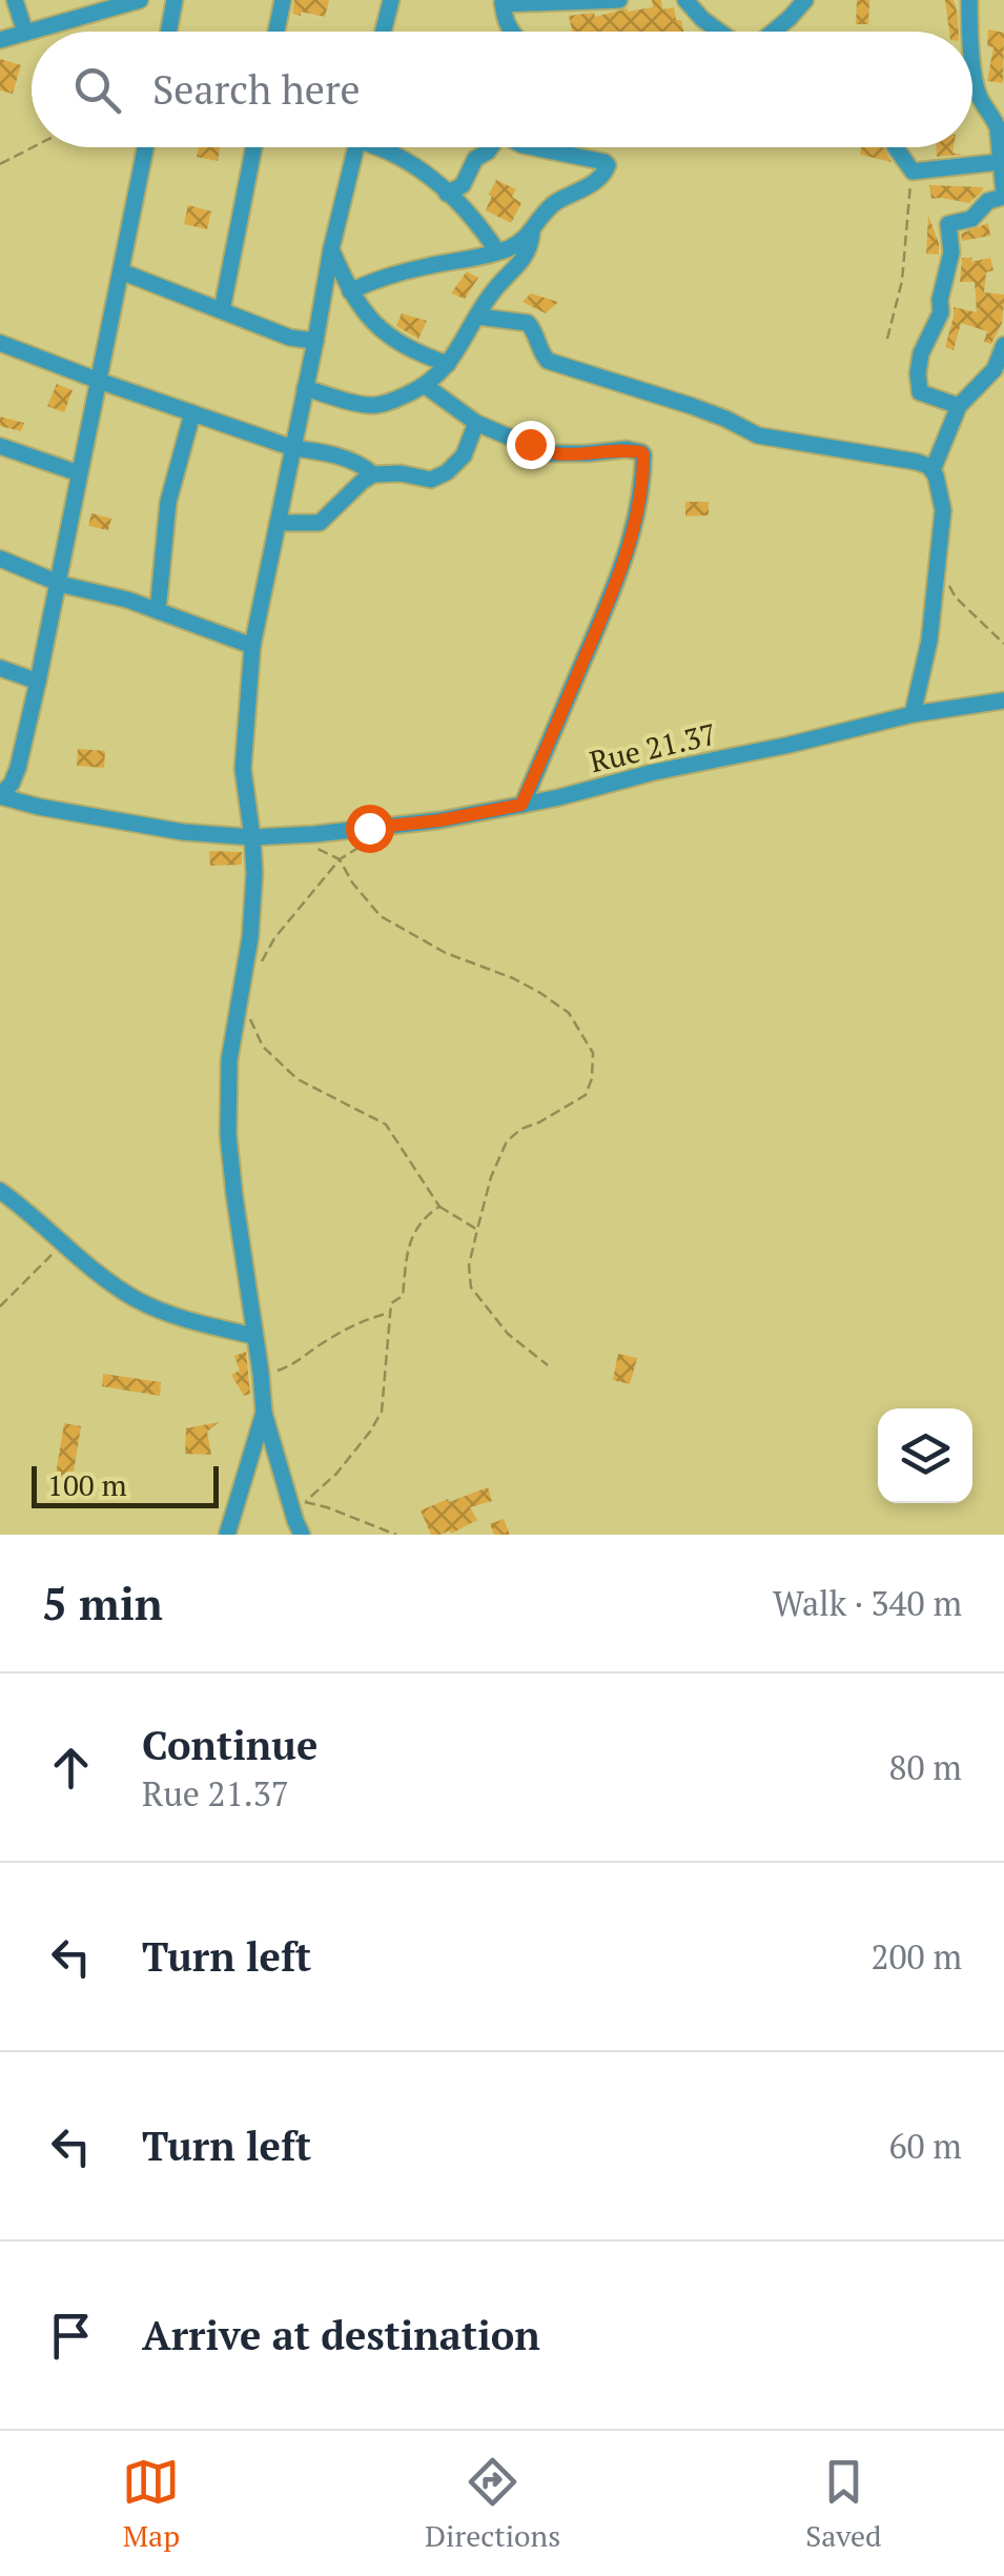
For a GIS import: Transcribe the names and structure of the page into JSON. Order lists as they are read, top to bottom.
{
  "streets": {
    "street": ["Rue 21.37"]
  },
  "scale_bar": "100 m",
  "page": {
    "search": "Search here",
    "scale": "100 m",
    "heading": ["5 min", "Walk · 340 m"],
    "list": [
      ["Continue", "Rue 21.37", "80 m"],
      ["Turn left", "200 m"],
      ["Turn left", "60 m"],
      "Arrive at destination"
    ],
    "nav": ["Map", "Directions", "Saved"]
  }
}
